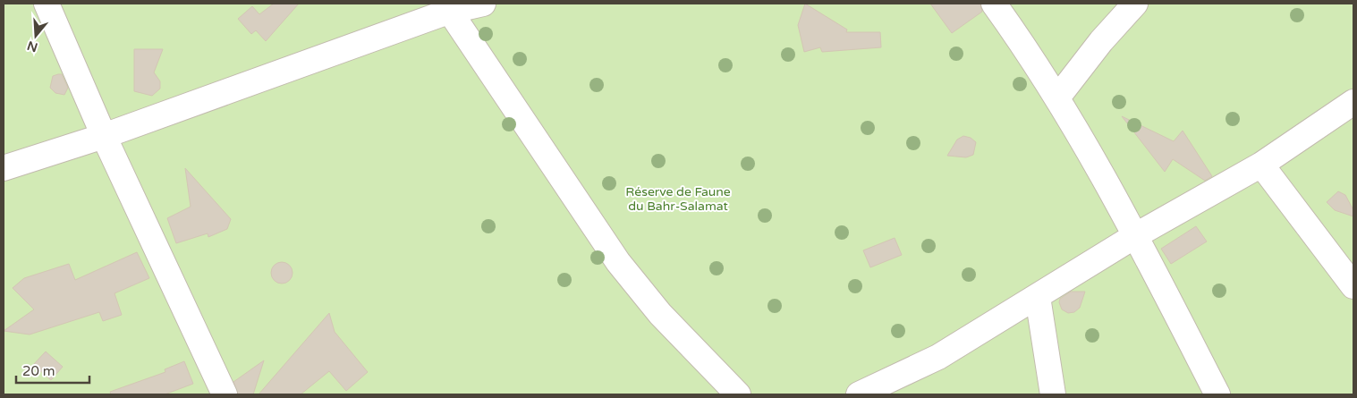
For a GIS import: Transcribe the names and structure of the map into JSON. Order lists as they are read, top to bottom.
{
  "parks": ["Réserve de Faune du Bahr-Salamat"],
  "scale_bar": "20 m",
  "north": "bottom"
}
